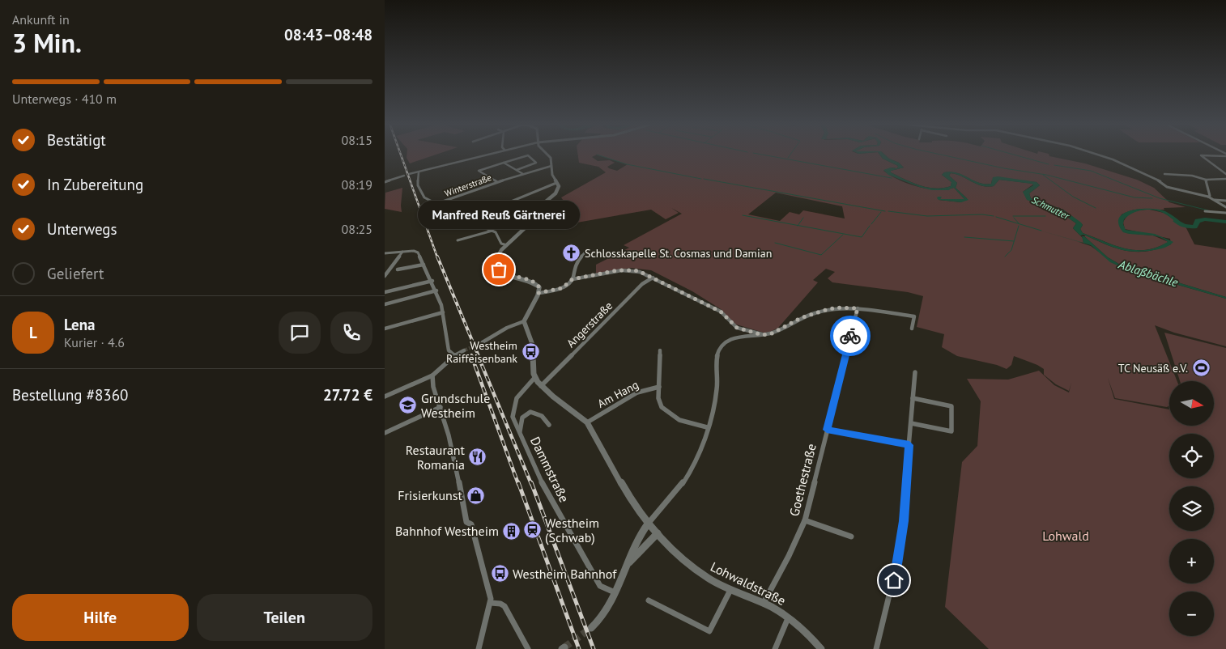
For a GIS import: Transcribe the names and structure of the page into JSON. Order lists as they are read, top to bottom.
{
  "streets": {
    "street": [
      "Winterstraße",
      "Angerstraße",
      "Am Hang",
      "Dammstraße",
      "Goethestraße",
      "Lohwaldstraße"
    ]
  },
  "crossings": [
    ["Am Hang", "Lohwaldstraße"],
    ["Goethestraße", "Lohwaldstraße"]
  ],
  "water": ["Schmutter", "Ablaßbächle"],
  "parks": ["Lohwald"],
  "places": {
    "church": ["Schlosskapelle St. Cosmas und Damian"],
    "other": ["Manfred Reuß Gärtnerei"],
    "bus stop": ["Westheim Raiffeisenbank", "Westheim Bahnhof"],
    "sports": ["TC Neusäß e.V."],
    "school or university": ["Grundschule Westheim"],
    "restaurant": ["Restaurant Romania"],
    "shop": ["Frisierkunst"],
    "station": ["Westheim (Schwab)"],
    "building": ["Bahnhof Westheim"]
  },
  "north": "right",
  "page": {
    "heading": ["3 Min.", "Ankunft in", "08:43–08:48"],
    "panel": [
      "Lena",
      "Kurier · 4.6",
      "Bestellung #8360",
      "27.72 €"
    ],
    "bar": "Unterwegs · 410 m",
    "list": [
      ["Bestätigt", "08:15"],
      ["In Zubereitung", "08:19"],
      ["Unterwegs", "08:25"],
      "Geliefert"
    ],
    "bubble": "Manfred Reuß Gärtnerei",
    "round": "L",
    "map_buttons": ["+", "−"],
    "buttons": ["Hilfe", "Teilen"]
  }
}
